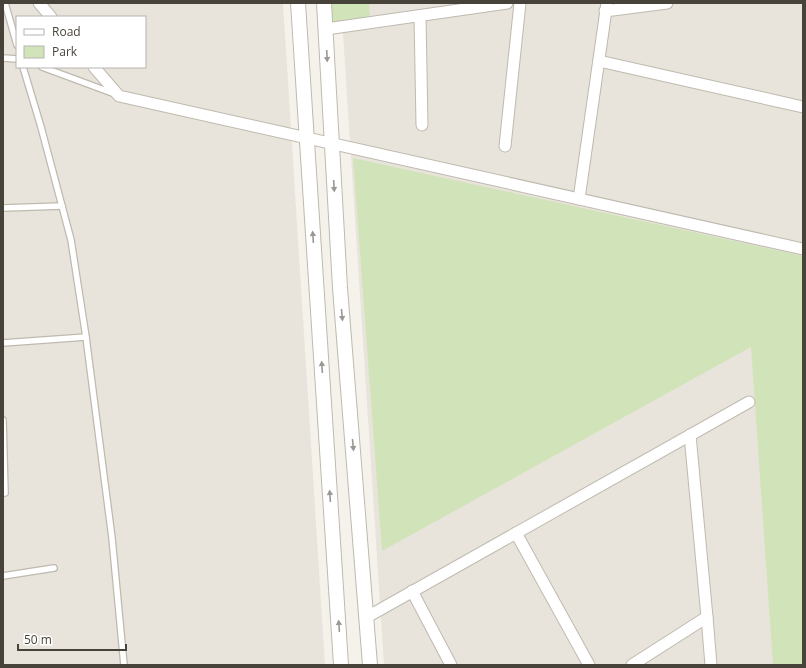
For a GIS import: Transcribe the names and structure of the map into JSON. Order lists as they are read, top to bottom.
{
  "legend": ["Road", "Park"],
  "scale_bar": "50 m"
}
